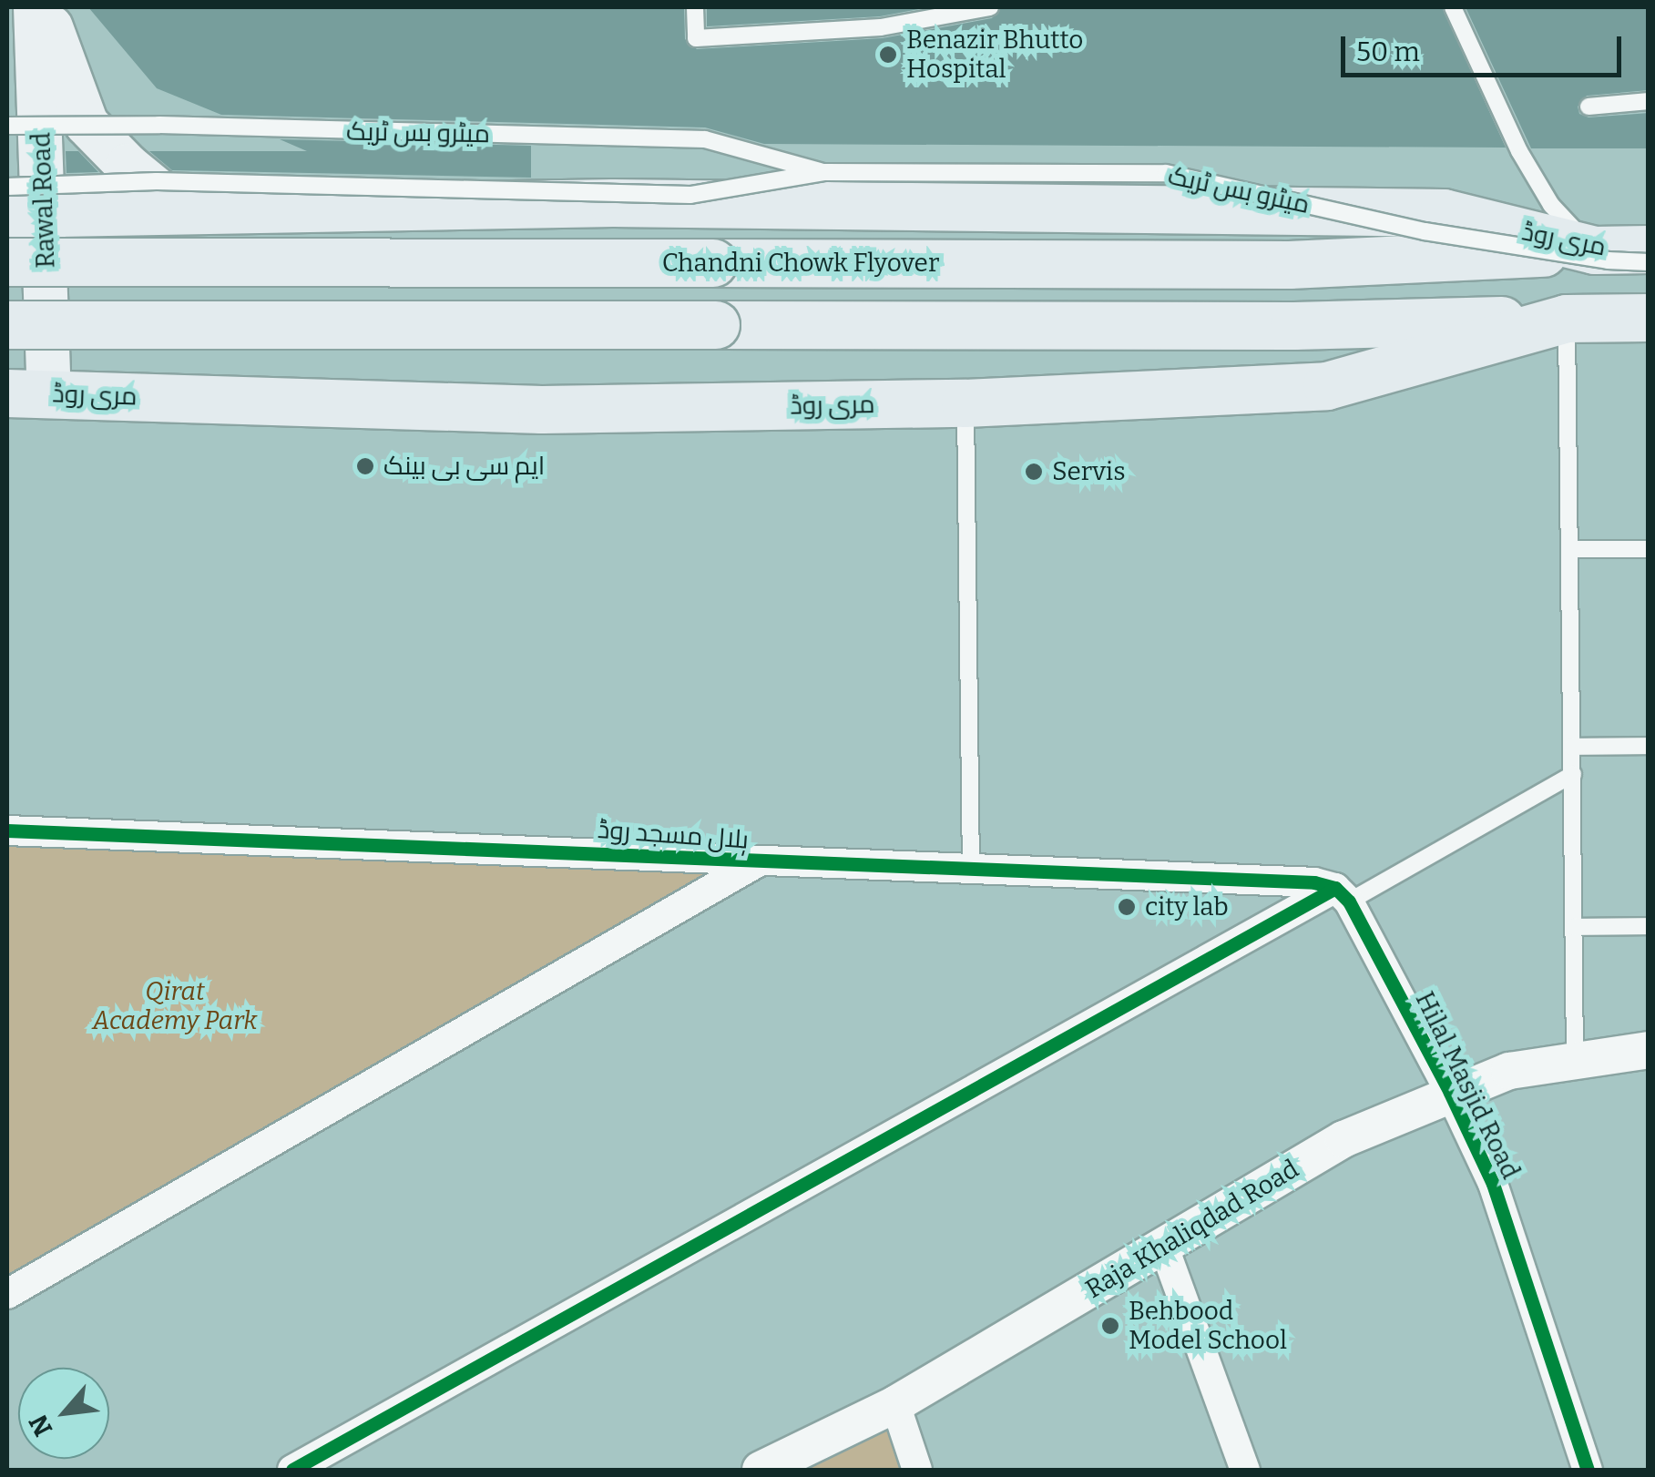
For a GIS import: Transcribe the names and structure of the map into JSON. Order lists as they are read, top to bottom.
{
  "streets": {
    "main road": ["Rawal Road", "مری روڈ", "Chandni Chowk Flyover"],
    "street": ["ہلال مسجد روڈ", "Hilal Masjid Road", "Raja Khaliqdad Road"],
    "lane": ["میٹرو بس ٹریک"]
  },
  "crossings": [
    ["Rawal Road", "مری روڈ"],
    ["مری روڈ", "Chandni Chowk Flyover"],
    ["ہلال مسجد روڈ", "Hilal Masjid Road"],
    ["Hilal Masjid Road", "Raja Khaliqdad Road"]
  ],
  "parks": ["Qirat Academy Park"],
  "places": [
    "Benazir Bhutto Hospital",
    "ایم سی بی بینک",
    "Servis",
    "city lab",
    "Behbood Model School"
  ],
  "scale_bar": "50 m",
  "north": "bottom left"
}
